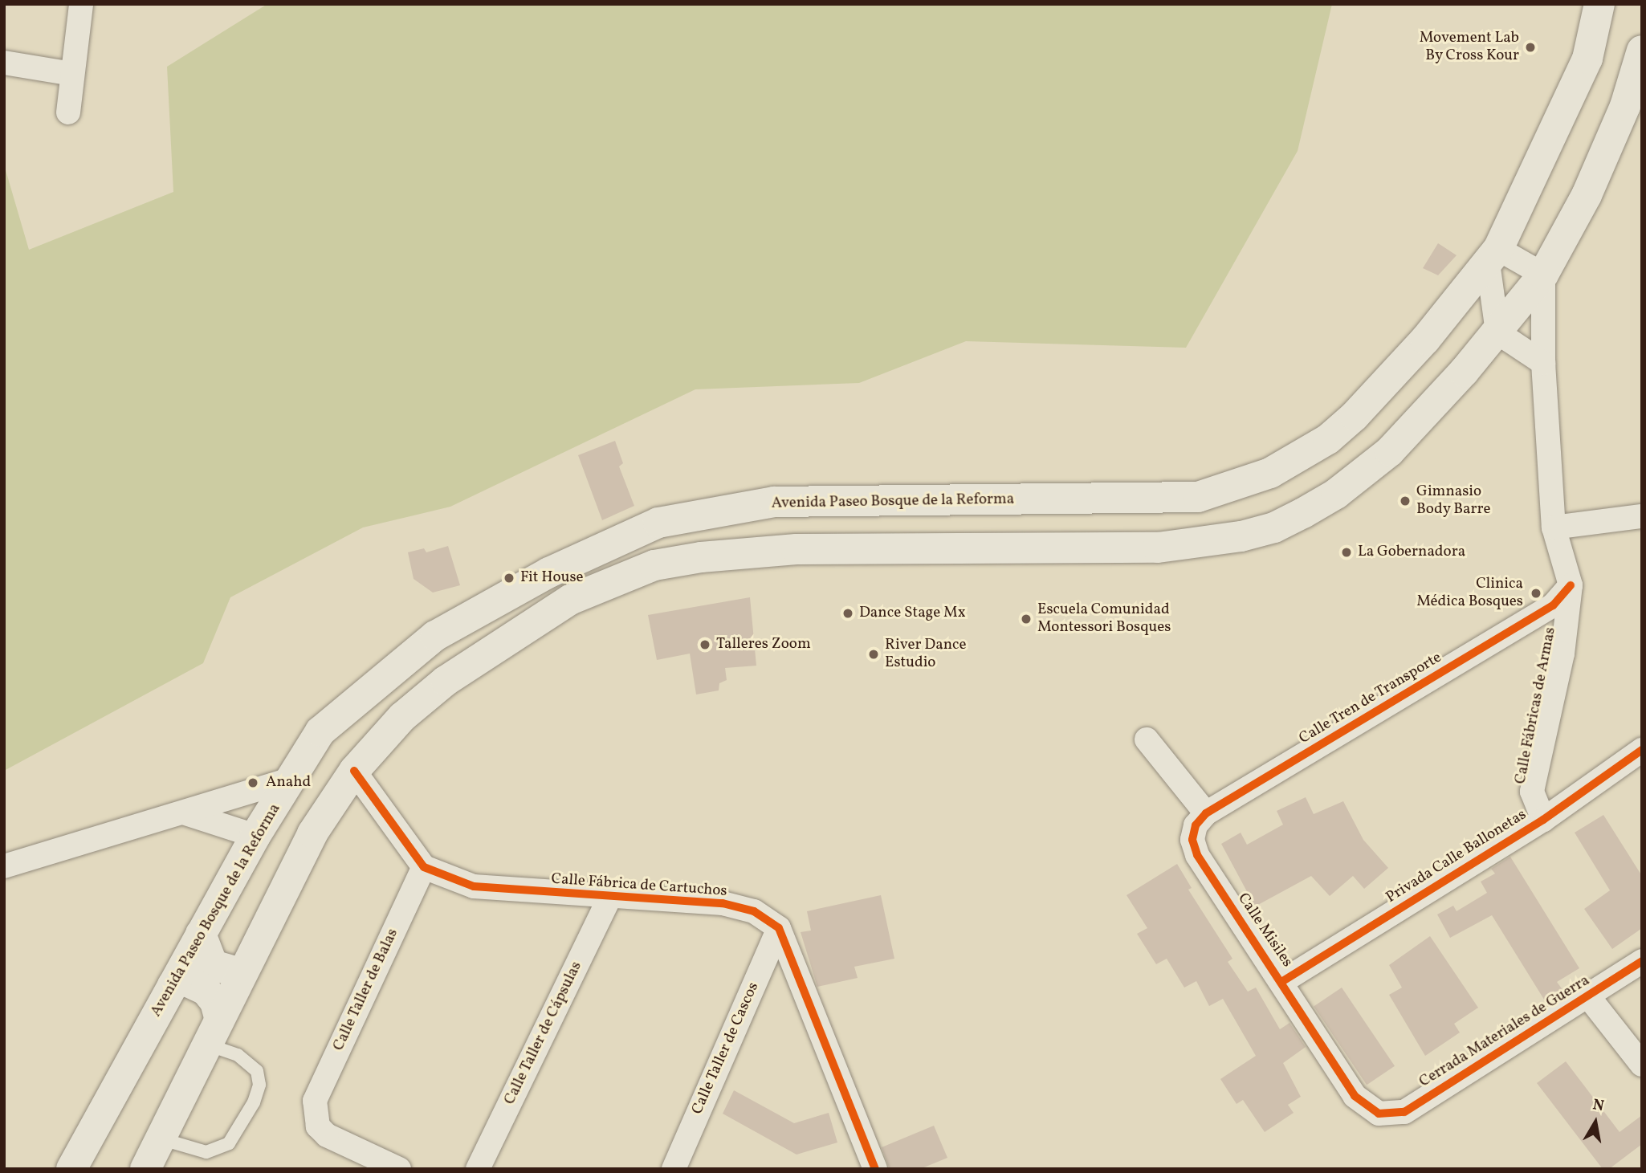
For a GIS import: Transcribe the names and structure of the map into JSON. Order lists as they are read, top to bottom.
{
  "streets": {
    "main road": ["Avenida Paseo Bosque de la Reforma"],
    "street": [
      "Calle Tren de Transporte",
      "Calle Fábricas de Armas",
      "Privada Calle Ballonetas",
      "Calle Fábrica de Cartuchos",
      "Calle Misiles",
      "Calle Taller de Balas",
      "Cerrada Materiales de Guerra",
      "Calle Taller de Cápsulas",
      "Calle Taller de Cascos"
    ]
  },
  "crossings": [
    ["Calle Tren de Transporte", "Calle Fábricas de Armas"],
    ["Calle Tren de Transporte", "Calle Misiles"],
    ["Calle Fábricas de Armas", "Privada Calle Ballonetas"],
    ["Privada Calle Ballonetas", "Calle Misiles"],
    ["Calle Fábrica de Cartuchos", "Calle Taller de Balas"],
    ["Calle Fábrica de Cartuchos", "Calle Taller de Cápsulas"],
    ["Calle Fábrica de Cartuchos", "Calle Taller de Cascos"],
    ["Calle Misiles", "Cerrada Materiales de Guerra"]
  ],
  "places": [
    "Movement Lab By Cross Kour",
    "Gimnasio Body Barre",
    "La Gobernadora",
    "Fit House",
    "Clinica Médica Bosques",
    "Dance Stage Mx",
    "Escuela Comunidad Montessori Bosques",
    "Talleres Zoom",
    "River Dance Estudio",
    "Anahd"
  ],
  "north": "top"
}
